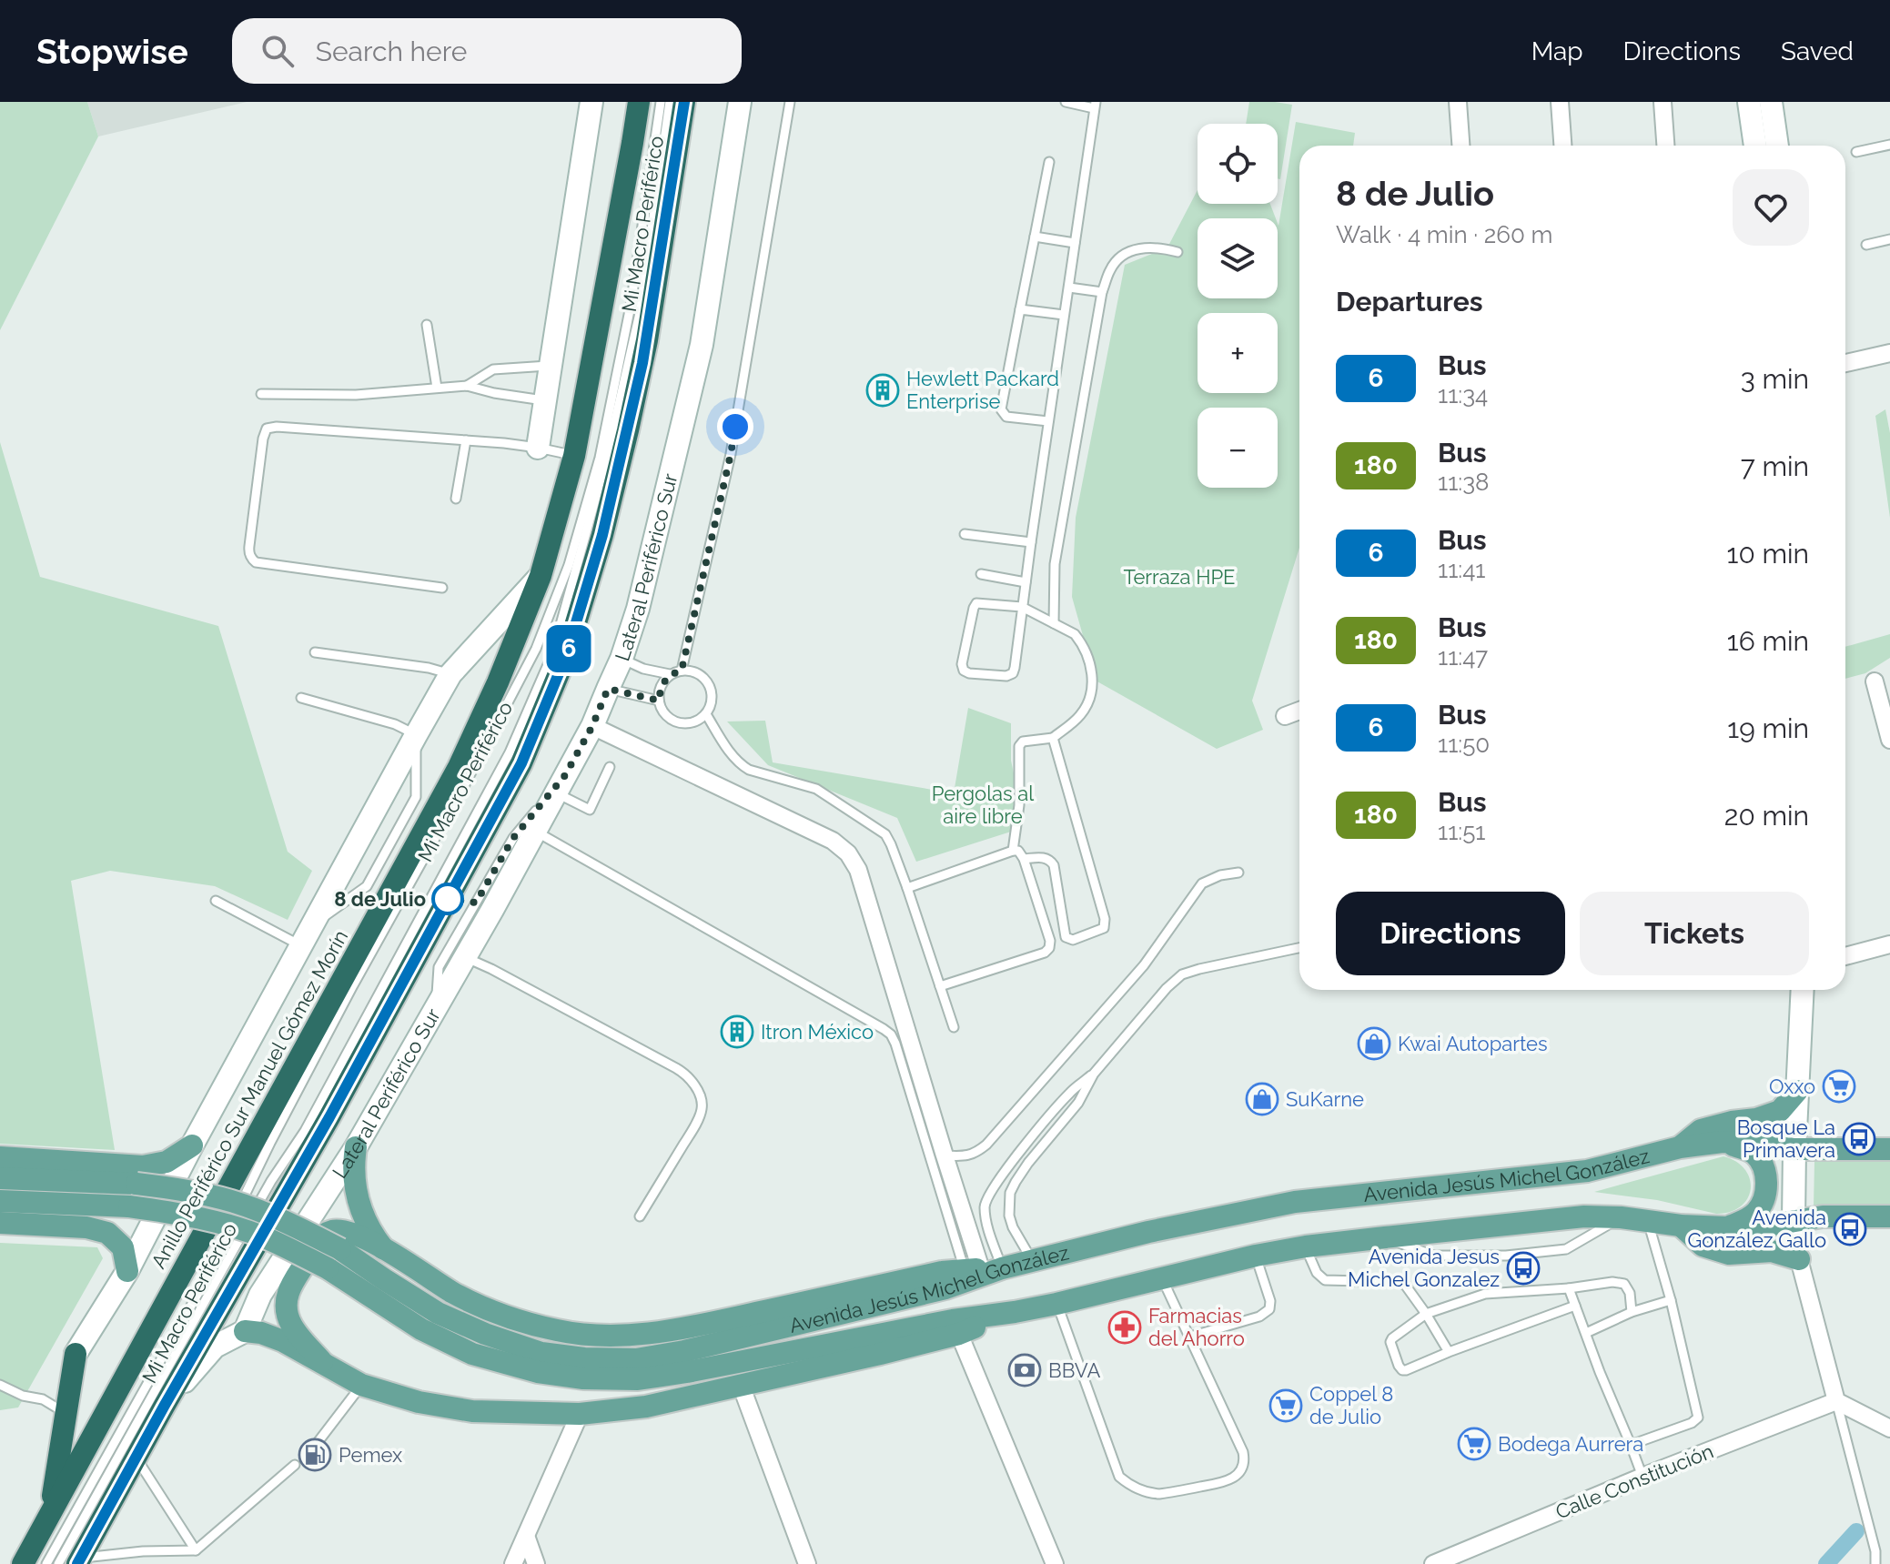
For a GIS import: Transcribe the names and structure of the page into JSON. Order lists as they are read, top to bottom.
{
  "streets": {
    "highway": ["Anillo Periférico Sur Manuel Gómez Morín"],
    "main road": ["Avenida Jesús Michel González"],
    "street": ["Lateral Periférico Sur", "Calle Constitución"],
    "lane": ["Mi Macro Periférico"]
  },
  "parks": ["Terraza HPE", "Pergolas al aire libre"],
  "places": {
    "building": ["Hewlett Packard Enterprise", "Itron México"],
    "other": ["8 de Julio"],
    "shop": ["Kwai Autopartes", "SuKarne"],
    "supermarket": ["Oxxo", "Coppel 8 de Julio", "Bodega Aurrera"],
    "bus stop": ["Bosque La Primavera", "Avenida González Gallo", "Avenida Jesus Michel Gonzalez"],
    "pharmacy": ["Farmacias del Ahorro"],
    "bank": ["BBVA"],
    "fuel station": ["Pemex"]
  },
  "lines": ["bus line 6"],
  "page": {
    "header": "Stopwise",
    "search": "Search here",
    "nav": ["Map", "Directions", "Saved"],
    "on_map": "6",
    "map_buttons": ["+", "−"],
    "heading": [
      ["8 de Julio", "Walk · 4 min · 260 m"],
      "Departures"
    ],
    "list": [
      {
        "mark": "6",
        "name": "Bus",
        "note": "11:34",
        "value": "3 min"
      },
      {
        "mark": "180",
        "name": "Bus",
        "note": "11:38",
        "value": "7 min"
      },
      {
        "mark": "6",
        "name": "Bus",
        "note": "11:41",
        "value": "10 min"
      },
      {
        "mark": "180",
        "name": "Bus",
        "note": "11:47",
        "value": "16 min"
      },
      {
        "mark": "6",
        "name": "Bus",
        "note": "11:50",
        "value": "19 min"
      },
      {
        "mark": "180",
        "name": "Bus",
        "note": "11:51",
        "value": "20 min"
      }
    ],
    "buttons": ["Directions", "Tickets"]
  }
}
